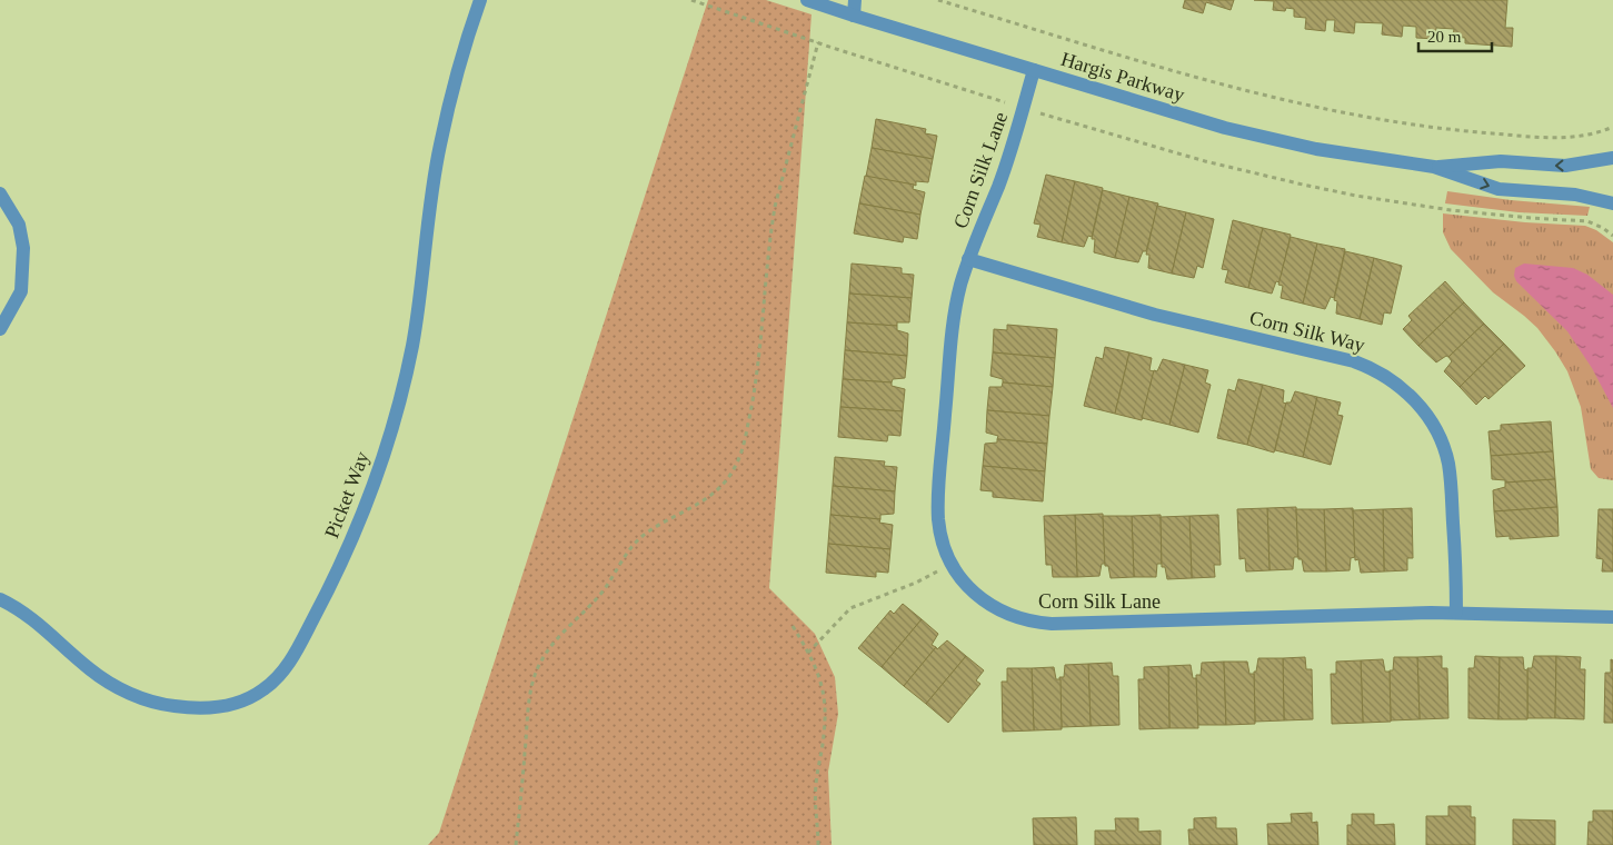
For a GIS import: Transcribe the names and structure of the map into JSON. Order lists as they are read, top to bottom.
{
  "streets": {
    "street": [
      "Hargis Parkway",
      "Corn Silk Lane",
      "Corn Silk Way",
      "Picket Way"
    ]
  },
  "crossings": [
    ["Hargis Parkway", "Corn Silk Lane"],
    ["Corn Silk Lane", "Corn Silk Way"]
  ],
  "scale_bar": "20 m"
}
